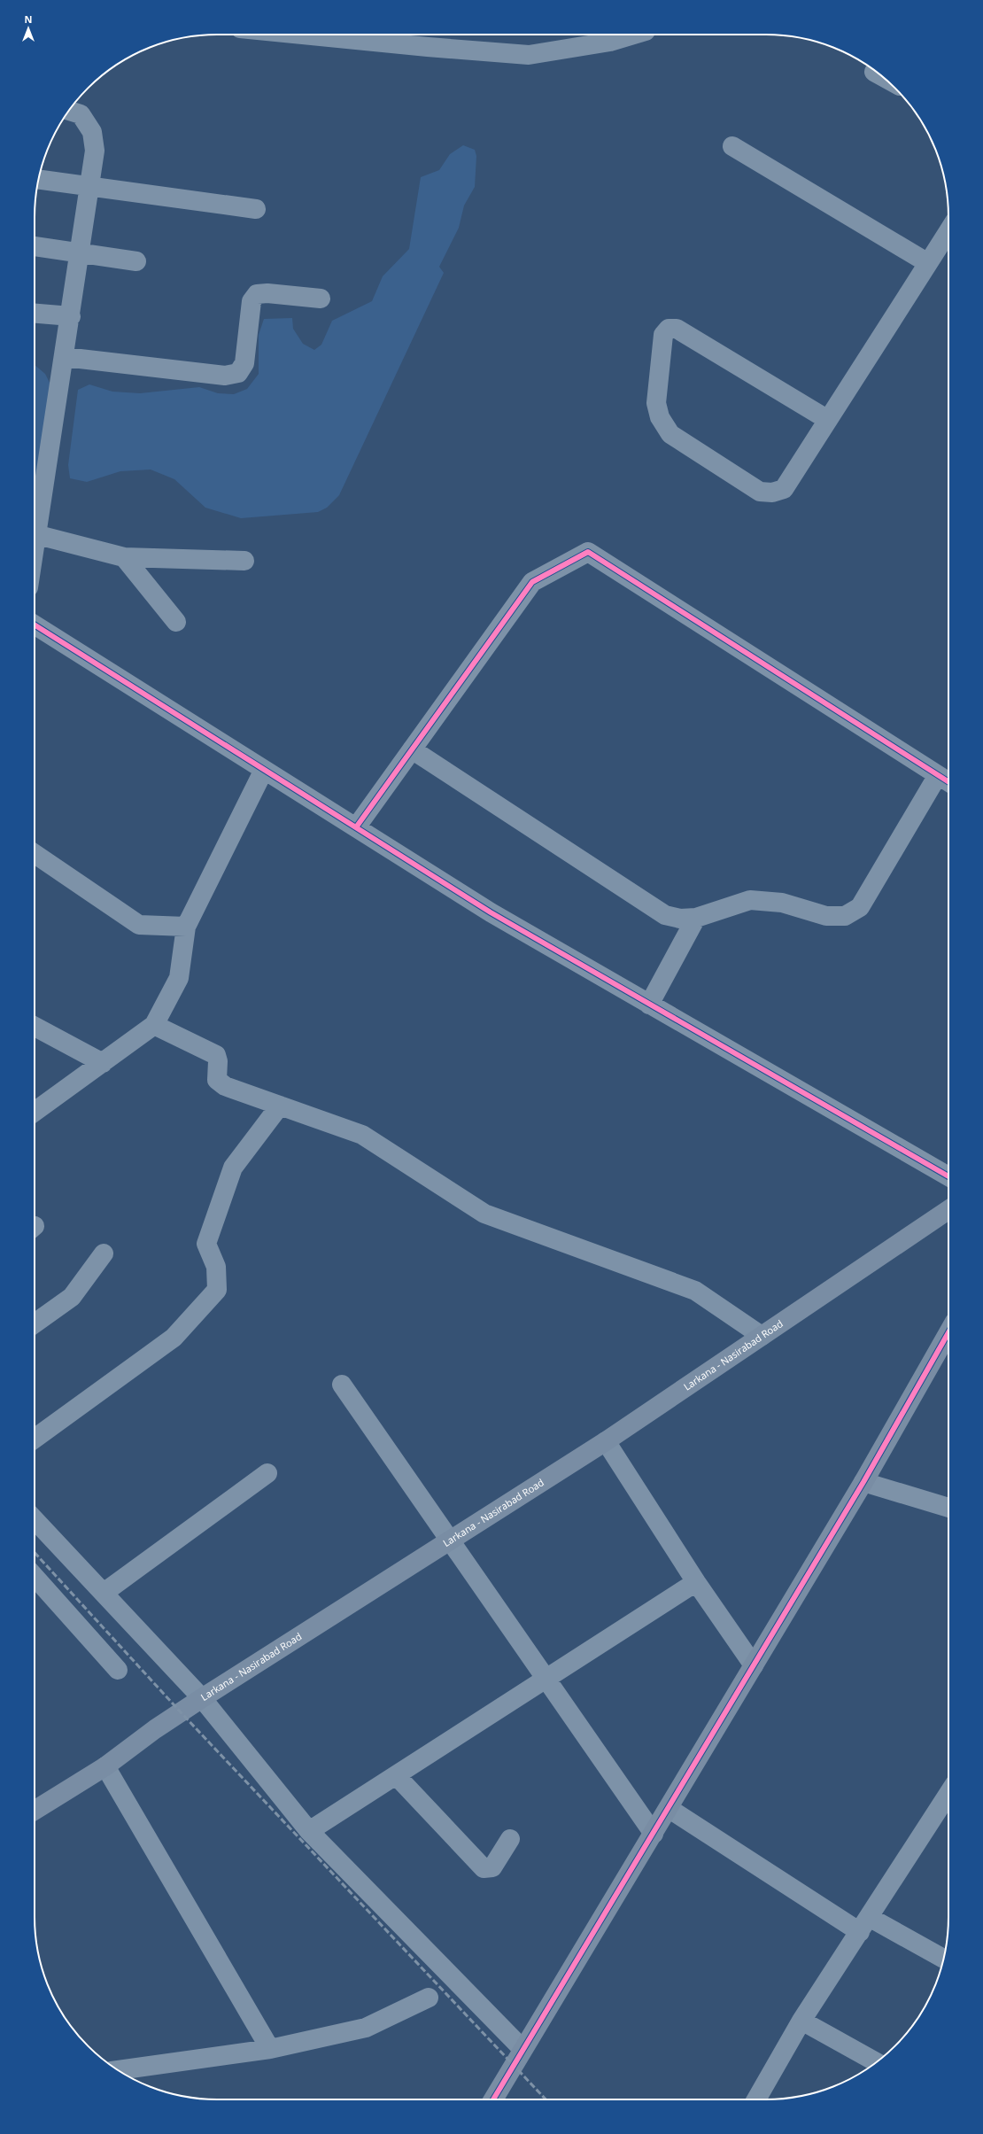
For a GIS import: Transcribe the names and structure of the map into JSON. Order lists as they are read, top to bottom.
{
  "streets": {
    "main road": ["Larkana - Nasirabad Road"]
  },
  "north": "top"
}
